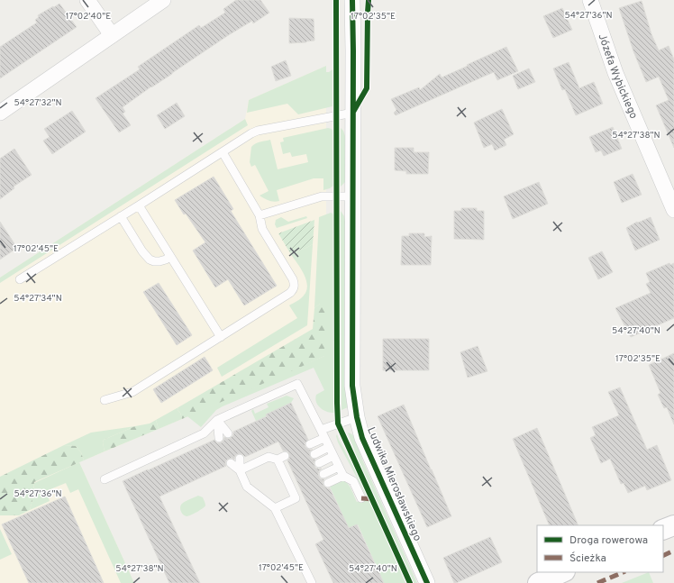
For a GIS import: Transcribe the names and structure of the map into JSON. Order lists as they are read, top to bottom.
{
  "streets": {
    "street": ["Józefa Wybickiego", "Ludwika Mierosławskiego"]
  },
  "legend": ["Droga rowerowa", "Ścieżka"],
  "coordinates": [
    "54°27'36\"N",
    "17°02'40\"E",
    "17°02'35\"E",
    "54°27'32\"N",
    "54°27'38\"N",
    "17°02'45\"E",
    "54°27'34\"N",
    "54°27'40\"N"
  ]
}
